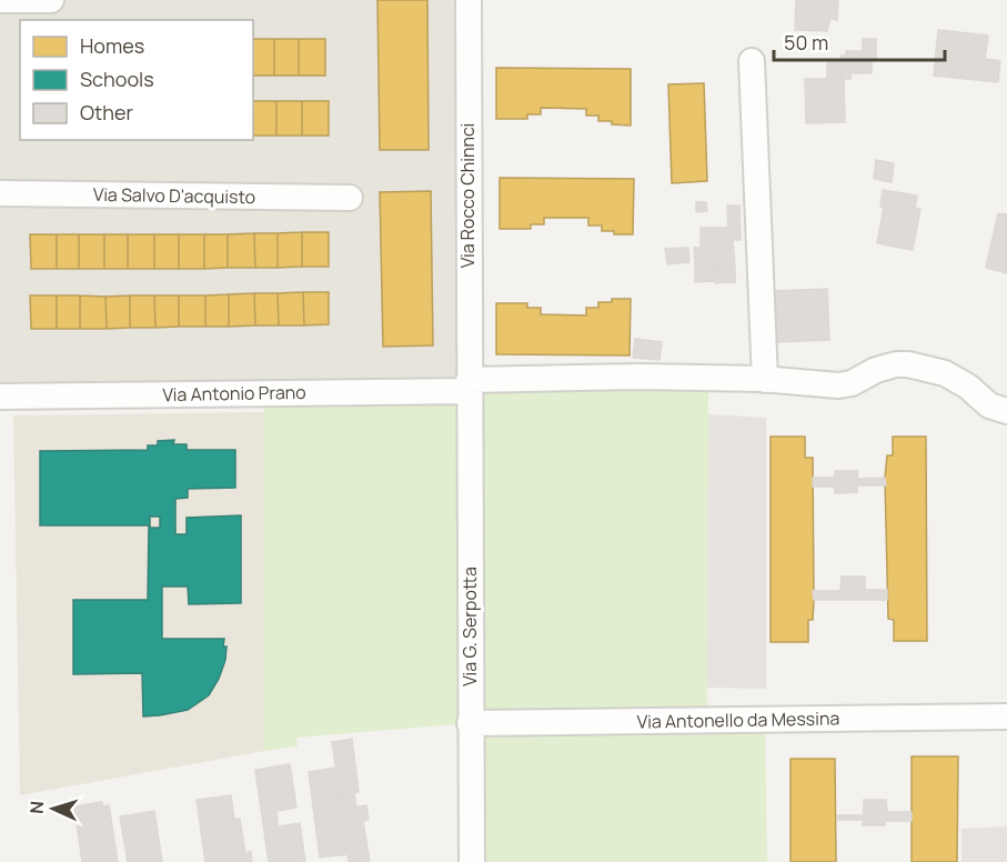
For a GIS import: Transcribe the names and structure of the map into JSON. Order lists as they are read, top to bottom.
{
  "streets": {
    "street": [
      "Via Salvo D'acquisto",
      "Via Rocco Chinnci",
      "Via Antonio Prano",
      "Via G. Serpotta",
      "Via Antonello da Messina"
    ]
  },
  "crossings": [
    ["Via Rocco Chinnci", "Via Antonio Prano"],
    ["Via Rocco Chinnci", "Via G. Serpotta"],
    ["Via Antonio Prano", "Via G. Serpotta"],
    ["Via G. Serpotta", "Via Antonello da Messina"]
  ],
  "legend": ["Homes", "Schools", "Other"],
  "scale_bar": "50 m",
  "north": "left"
}
